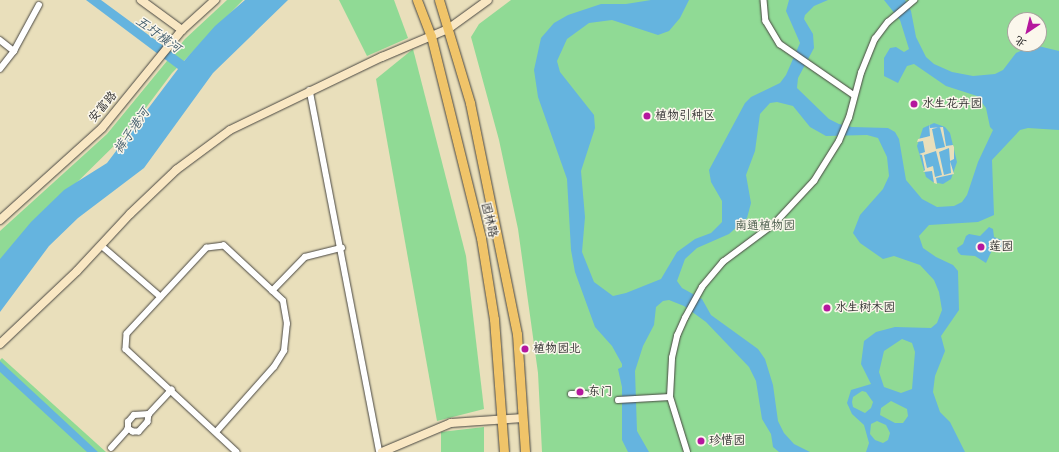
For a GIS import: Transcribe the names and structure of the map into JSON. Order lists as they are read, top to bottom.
{
  "streets": {
    "main road": ["园林路"],
    "street": ["安富路"]
  },
  "water": ["五圩横河", "裤子港河"],
  "parks": ["南通植物园"],
  "places": [
    "水生花卉园",
    "植物引种区",
    "莲园",
    "水生树木园",
    "植物园北",
    "东门",
    "珍惜园"
  ],
  "north": "bottom left"
}
